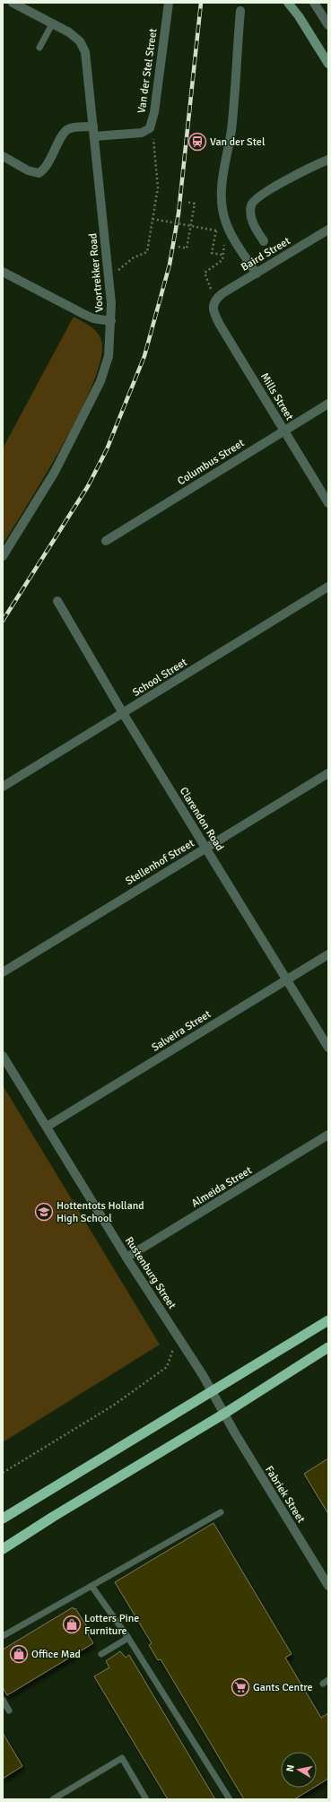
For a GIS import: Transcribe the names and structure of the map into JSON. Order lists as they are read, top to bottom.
{
  "streets": {
    "street": [
      "Van der Stel Street",
      "Baird Street",
      "Voortrekker Road",
      "Mills Street",
      "Columbus Street",
      "School Street",
      "Clarendon Road",
      "Stellenhof Street",
      "Salveira Street",
      "Almeida Street",
      "Rustenburg Street",
      "Fabriek Street"
    ]
  },
  "crossings": [
    ["Van der Stel Street", "Voortrekker Road"],
    ["Baird Street", "Mills Street"],
    ["Mills Street", "Columbus Street"],
    ["School Street", "Clarendon Road"],
    ["Clarendon Road", "Stellenhof Street"],
    ["Clarendon Road", "Salveira Street"],
    ["Salveira Street", "Rustenburg Street"],
    ["Almeida Street", "Rustenburg Street"],
    ["Rustenburg Street", "Fabriek Street"]
  ],
  "places": {
    "station": ["Van der Stel"],
    "school or university": ["Hottentots Holland High School"],
    "shop": ["Lotters Pine Furniture", "Office Mad"],
    "supermarket": ["Gants Centre"]
  },
  "north": "left"
}
